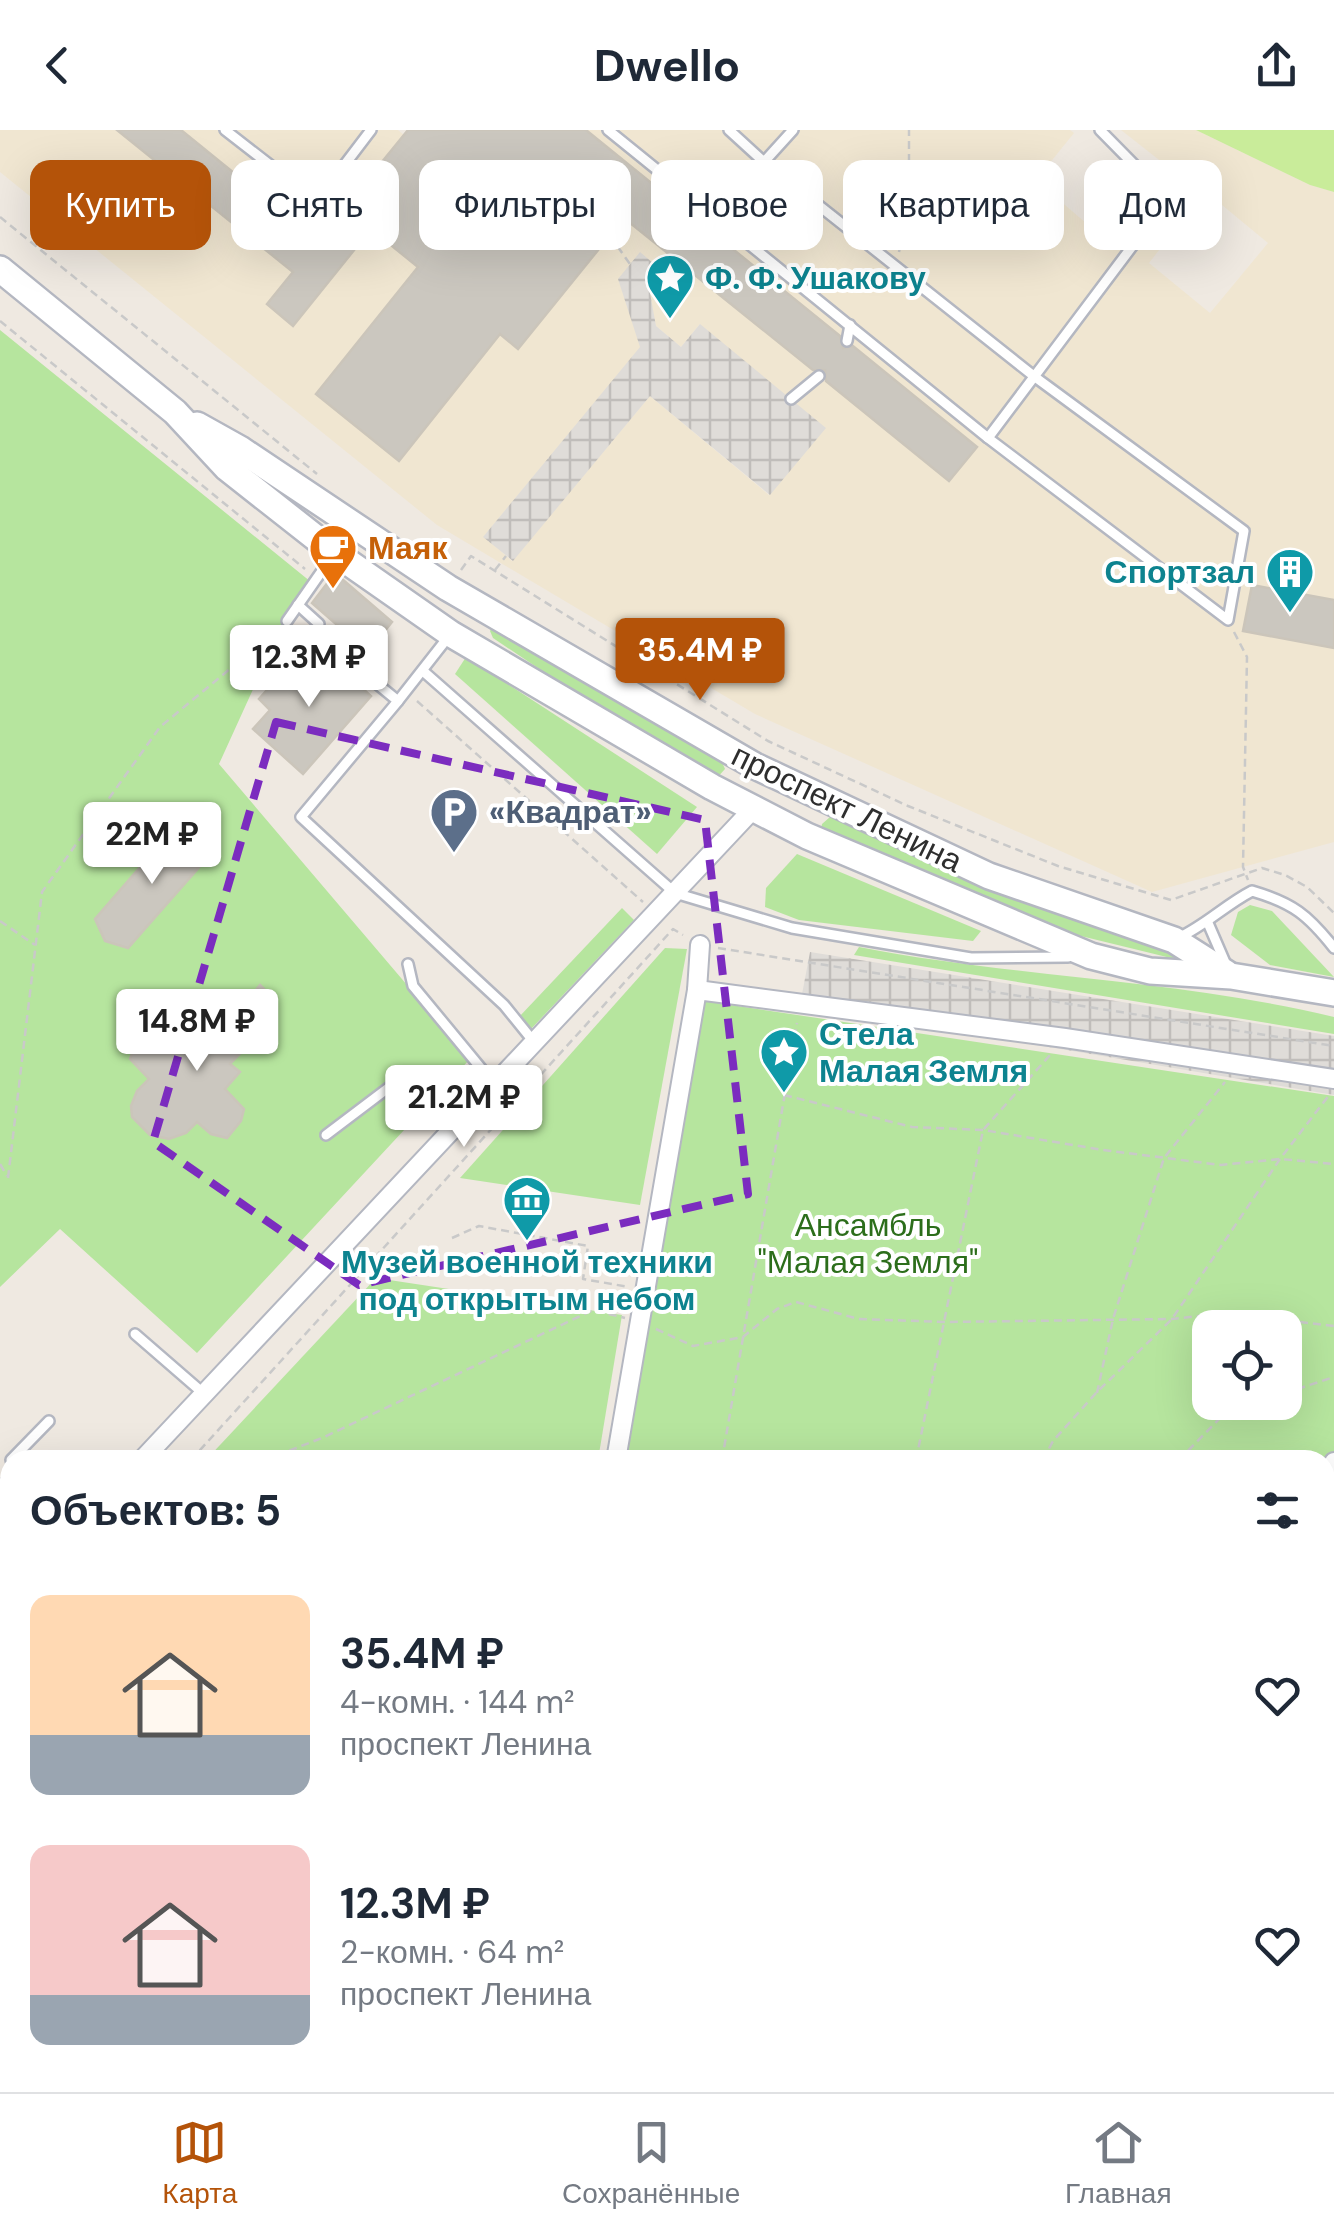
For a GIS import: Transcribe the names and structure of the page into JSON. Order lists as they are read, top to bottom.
{
  "streets": {
    "street": ["проспект Ленина"]
  },
  "parks": ["Ансамбль \"Малая Земля\""],
  "places": {
    "place": ["Ф. Ф. Ушакову", "Стела Малая Земля"],
    "cafe": ["Маяк"],
    "building": ["Спортзал"],
    "parking": ["«Квадрат»"],
    "museum": ["Музей военной техники под открытым небом"]
  },
  "page": {
    "header": "Dwello",
    "chip": [
      "Купить",
      "Снять",
      "Фильтры",
      "Новое",
      "Квартира",
      "Дом"
    ],
    "price": [
      "35.4M ₽",
      "12.3M ₽",
      "22M ₽",
      "14.8M ₽",
      "21.2M ₽"
    ],
    "heading": "Объектов: 5",
    "list": [
      {
        "name": "35.4M ₽",
        "note": "4-комн. · 144 m² · проспект Ленина"
      },
      {
        "name": "12.3M ₽",
        "note": "2-комн. · 64 m² · проспект Ленина"
      }
    ],
    "tabs": ["Карта", "Сохранённые", "Главная"]
  }
}
